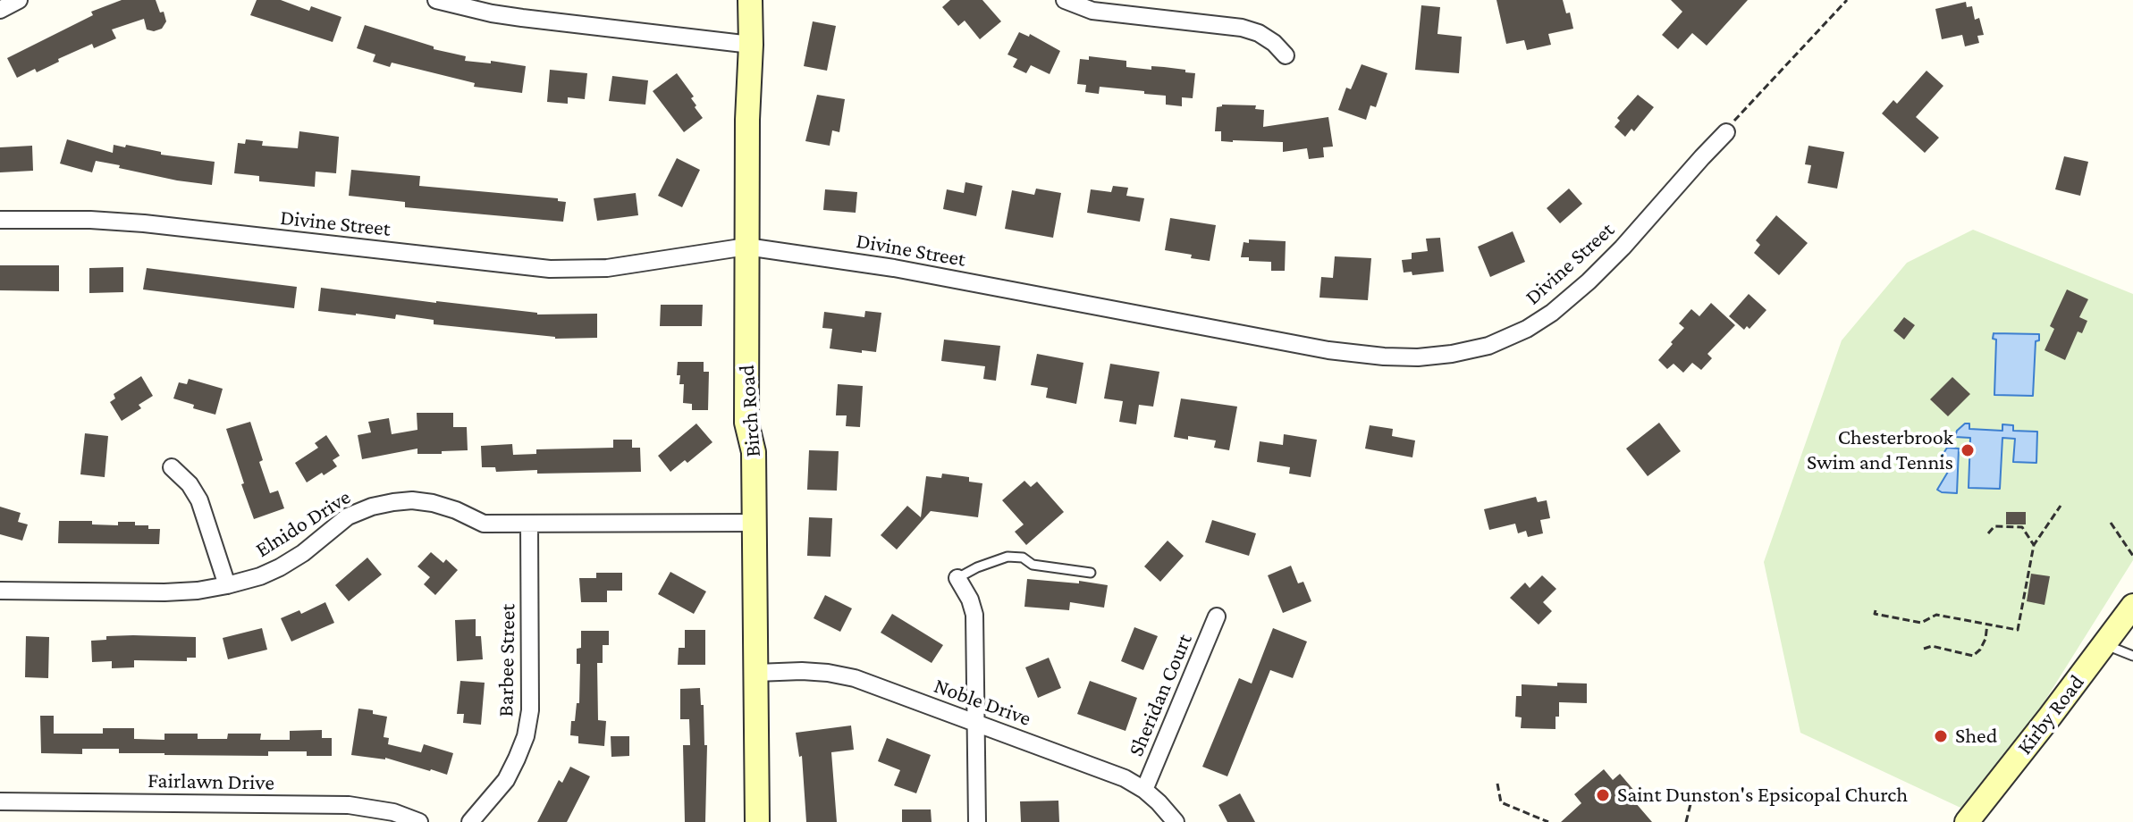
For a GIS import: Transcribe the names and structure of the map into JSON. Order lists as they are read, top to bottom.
{
  "streets": {
    "street": [
      "Divine Street",
      "Birch Road",
      "Elnido Drive",
      "Barbee Street",
      "Sheridan Court",
      "Noble Drive",
      "Kirby Road",
      "Fairlawn Drive"
    ]
  },
  "crossings": [
    ["Divine Street", "Birch Road"],
    ["Birch Road", "Elnido Drive"],
    ["Birch Road", "Noble Drive"],
    ["Elnido Drive", "Barbee Street"],
    ["Sheridan Court", "Noble Drive"]
  ],
  "places": ["Chesterbrook Swim and Tennis", "Shed", "Saint Dunston's Epsicopal Church"]
}
